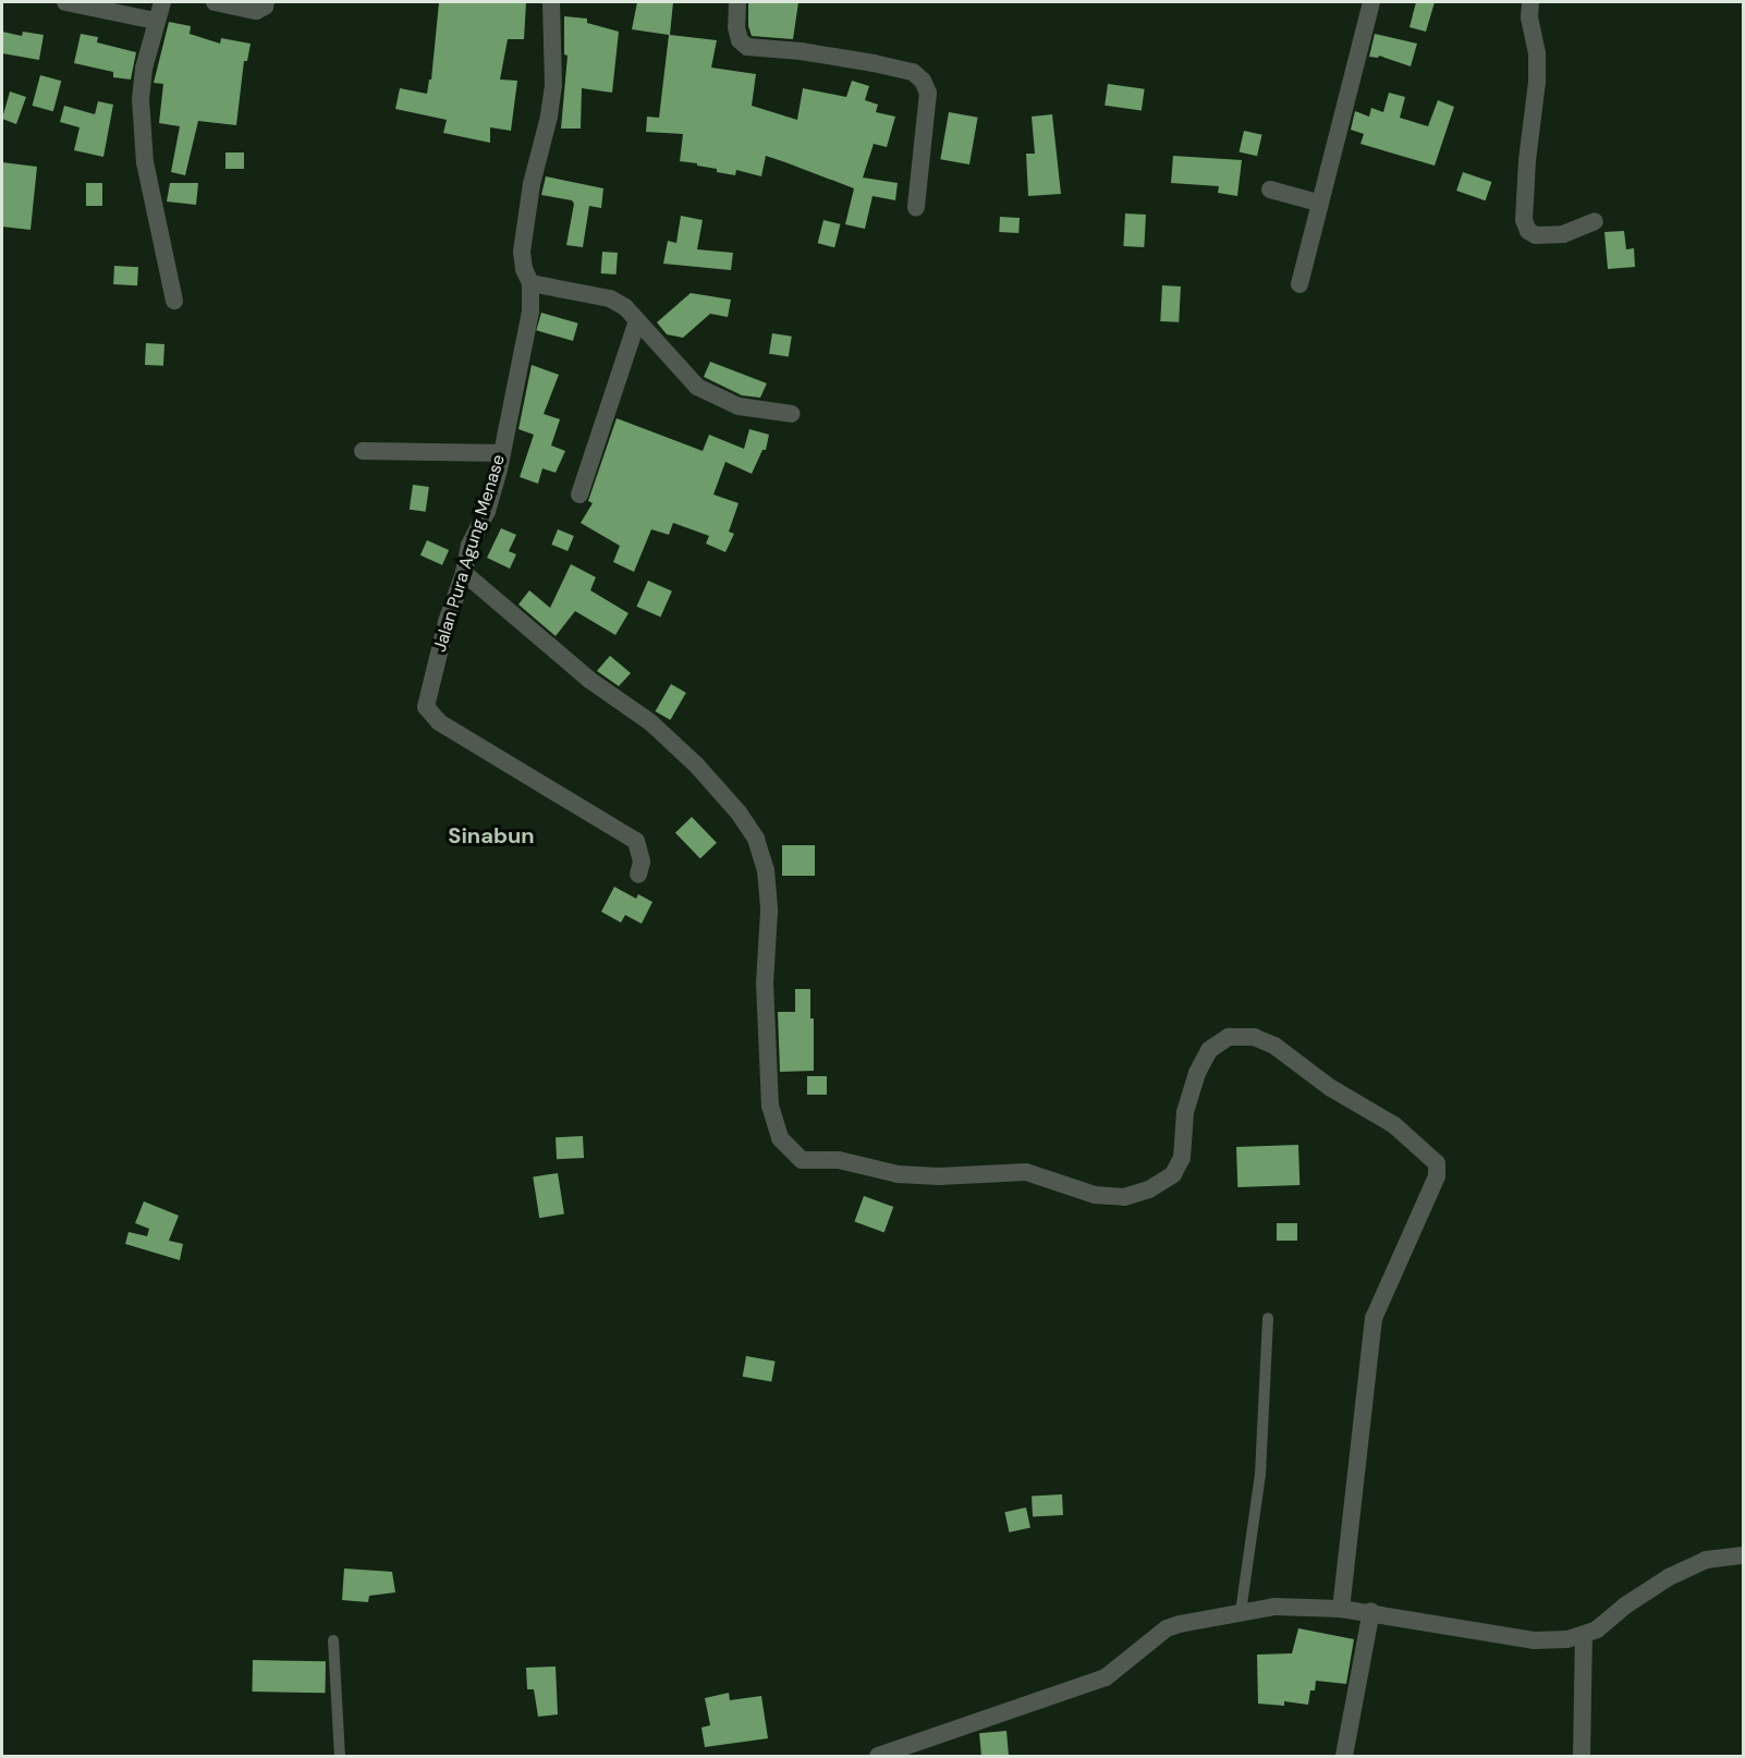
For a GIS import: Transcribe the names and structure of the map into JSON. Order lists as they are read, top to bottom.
{
  "streets": {
    "street": ["Jalan Pura Agung Menase"]
  },
  "districts": ["Sinabun"]
}
